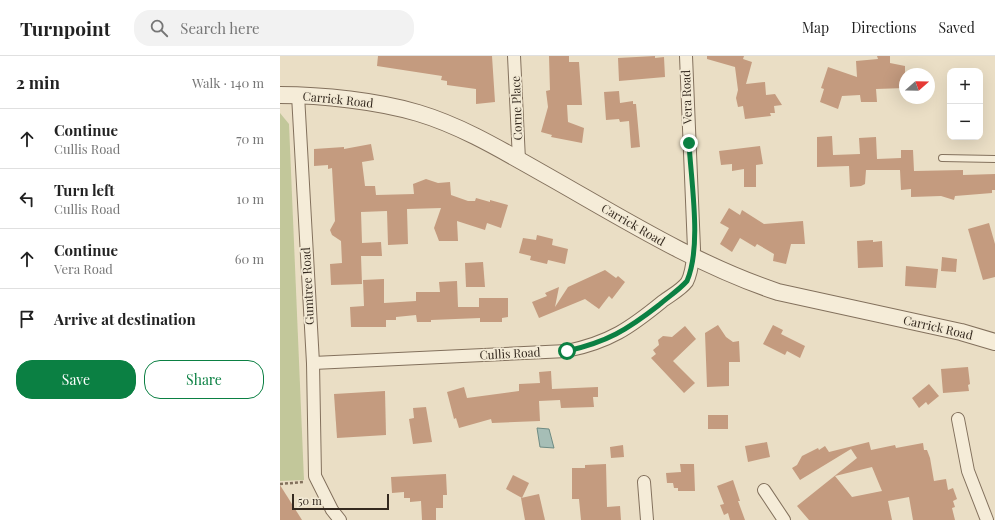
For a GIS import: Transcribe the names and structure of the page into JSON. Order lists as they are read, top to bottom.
{
  "streets": {
    "street": [
      "Vera Road",
      "Carrick Road",
      "Corne Place",
      "Gumtree Road",
      "Cullis Road"
    ]
  },
  "crossings": [
    ["Vera Road", "Carrick Road"],
    ["Vera Road", "Cullis Road"],
    ["Carrick Road", "Corne Place"],
    ["Carrick Road", "Gumtree Road"],
    ["Carrick Road", "Cullis Road"],
    ["Gumtree Road", "Cullis Road"]
  ],
  "scale_bar": "50 m",
  "north": "right",
  "page": {
    "header": "Turnpoint",
    "search": "Search here",
    "nav": ["Map", "Directions", "Saved"],
    "heading": ["2 min", "Walk · 140 m"],
    "map_buttons": ["+", "−"],
    "list": [
      ["Continue", "Cullis Road", "70 m"],
      ["Turn left", "Cullis Road", "10 m"],
      ["Continue", "Vera Road", "60 m"],
      "Arrive at destination"
    ],
    "buttons": ["Save", "Share"],
    "scale": "50 m"
  }
}
